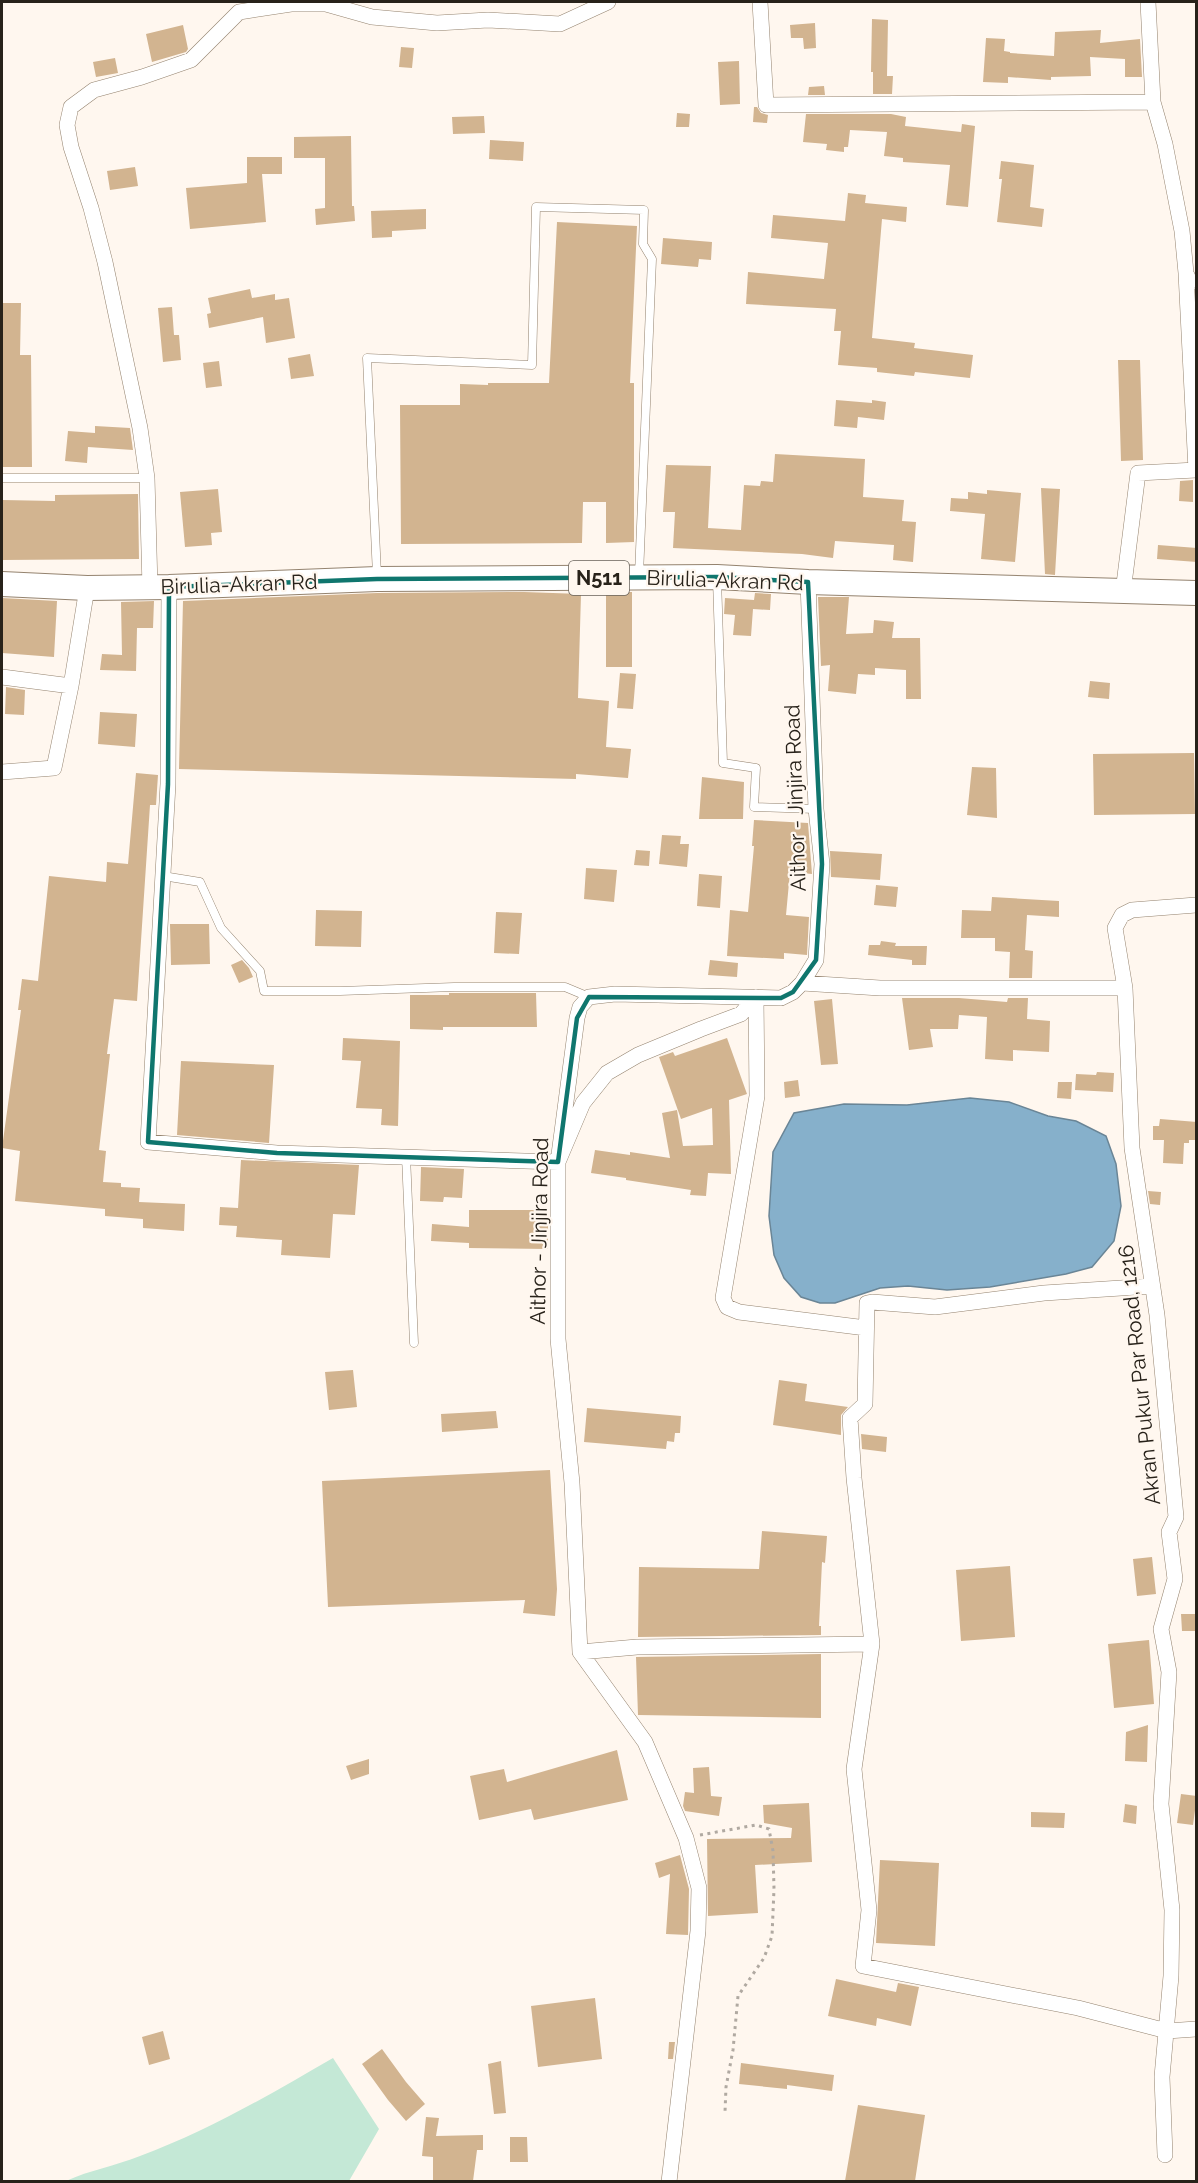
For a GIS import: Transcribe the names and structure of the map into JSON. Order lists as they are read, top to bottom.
{
  "streets": {
    "highway": ["N511", "Birulia-Akran Rd"],
    "street": ["Aithor - Jinjira Road", "Akran Pukur Par Road, 1216"]
  },
  "crossings": [
    ["Birulia-Akran Rd", "Aithor - Jinjira Road"]
  ]
}
